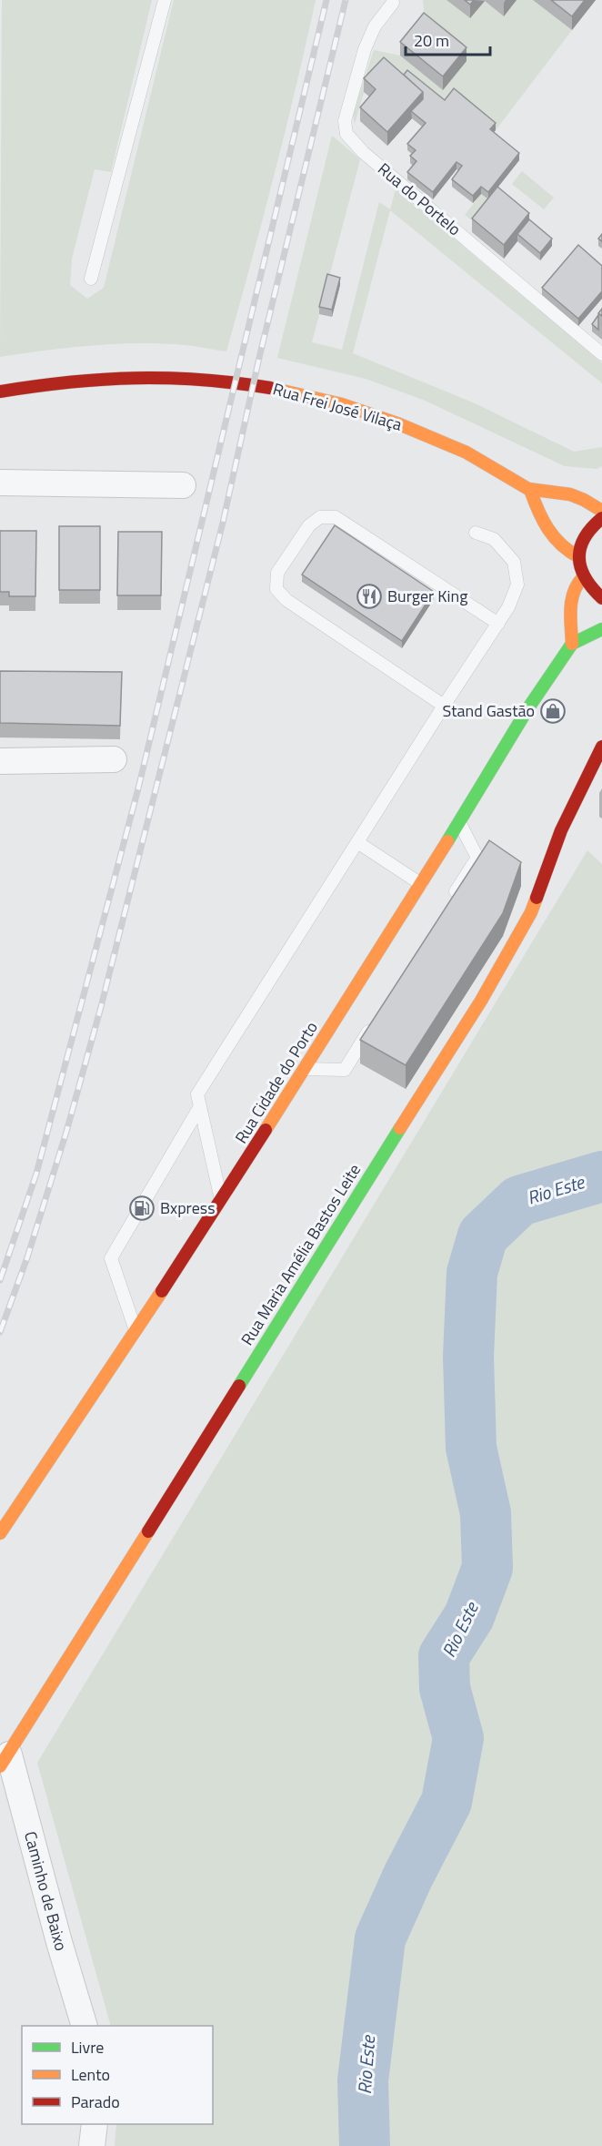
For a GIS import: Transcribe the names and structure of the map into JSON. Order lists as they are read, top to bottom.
{
  "streets": {
    "main road": ["Rua Frei José Vilaça", "Rua Cidade do Porto", "Rua Maria Amélia Bastos Leite"],
    "street": ["Caminho de Baixo"],
    "lane": ["Rua do Portelo"]
  },
  "crossings": [
    ["Rua Maria Amélia Bastos Leite", "Caminho de Baixo"]
  ],
  "water": ["Rio Este"],
  "places": {
    "restaurant": ["Burger King"],
    "shop": ["Stand Gastāo"],
    "fuel station": ["Bxpress"]
  },
  "legend": ["Livre", "Lento", "Parado"],
  "scale_bar": "20 m"
}
